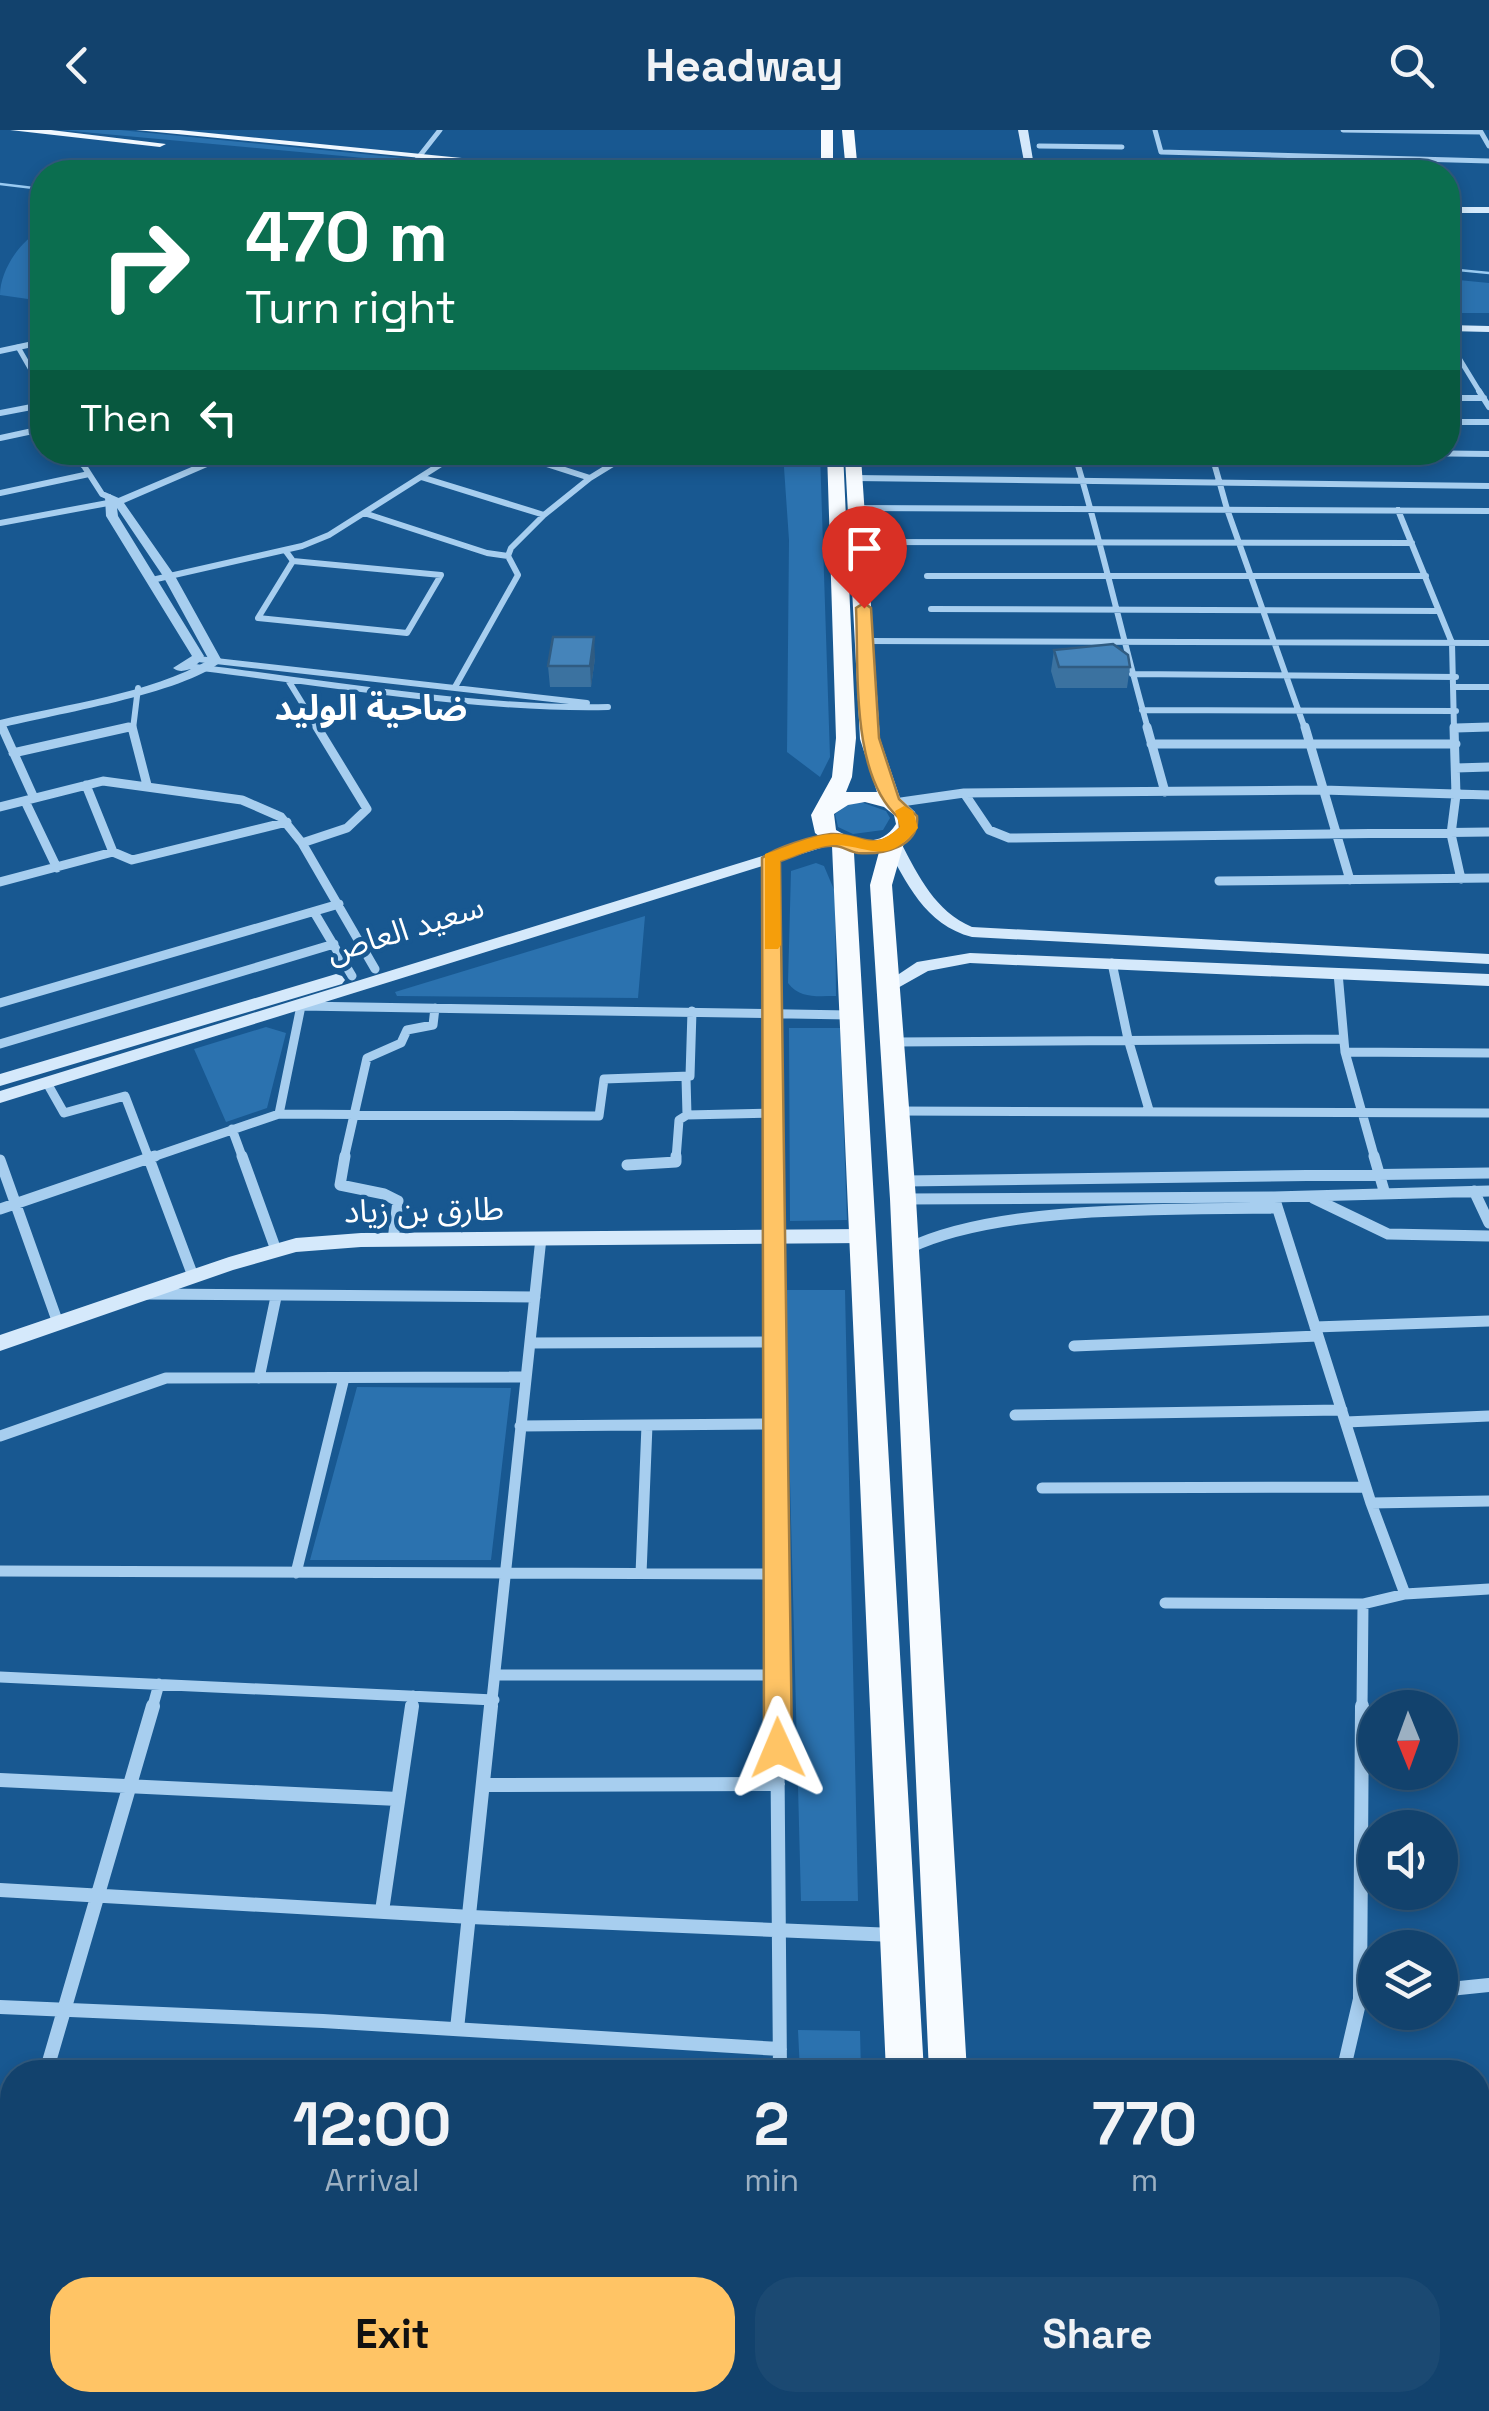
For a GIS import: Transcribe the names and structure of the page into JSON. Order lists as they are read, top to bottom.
{
  "streets": {
    "main road": ["سعيد العاص", "طارق بن زياد"]
  },
  "districts": ["ضاحية الوليد"],
  "north": "bottom",
  "page": {
    "header": "Headway",
    "turn": ["470 m", "Turn right"],
    "then": "Then",
    "eta": [
      "12:00",
      "Arrival",
      "2",
      "min",
      "770",
      "m"
    ],
    "buttons": ["Exit", "Share"]
  }
}
